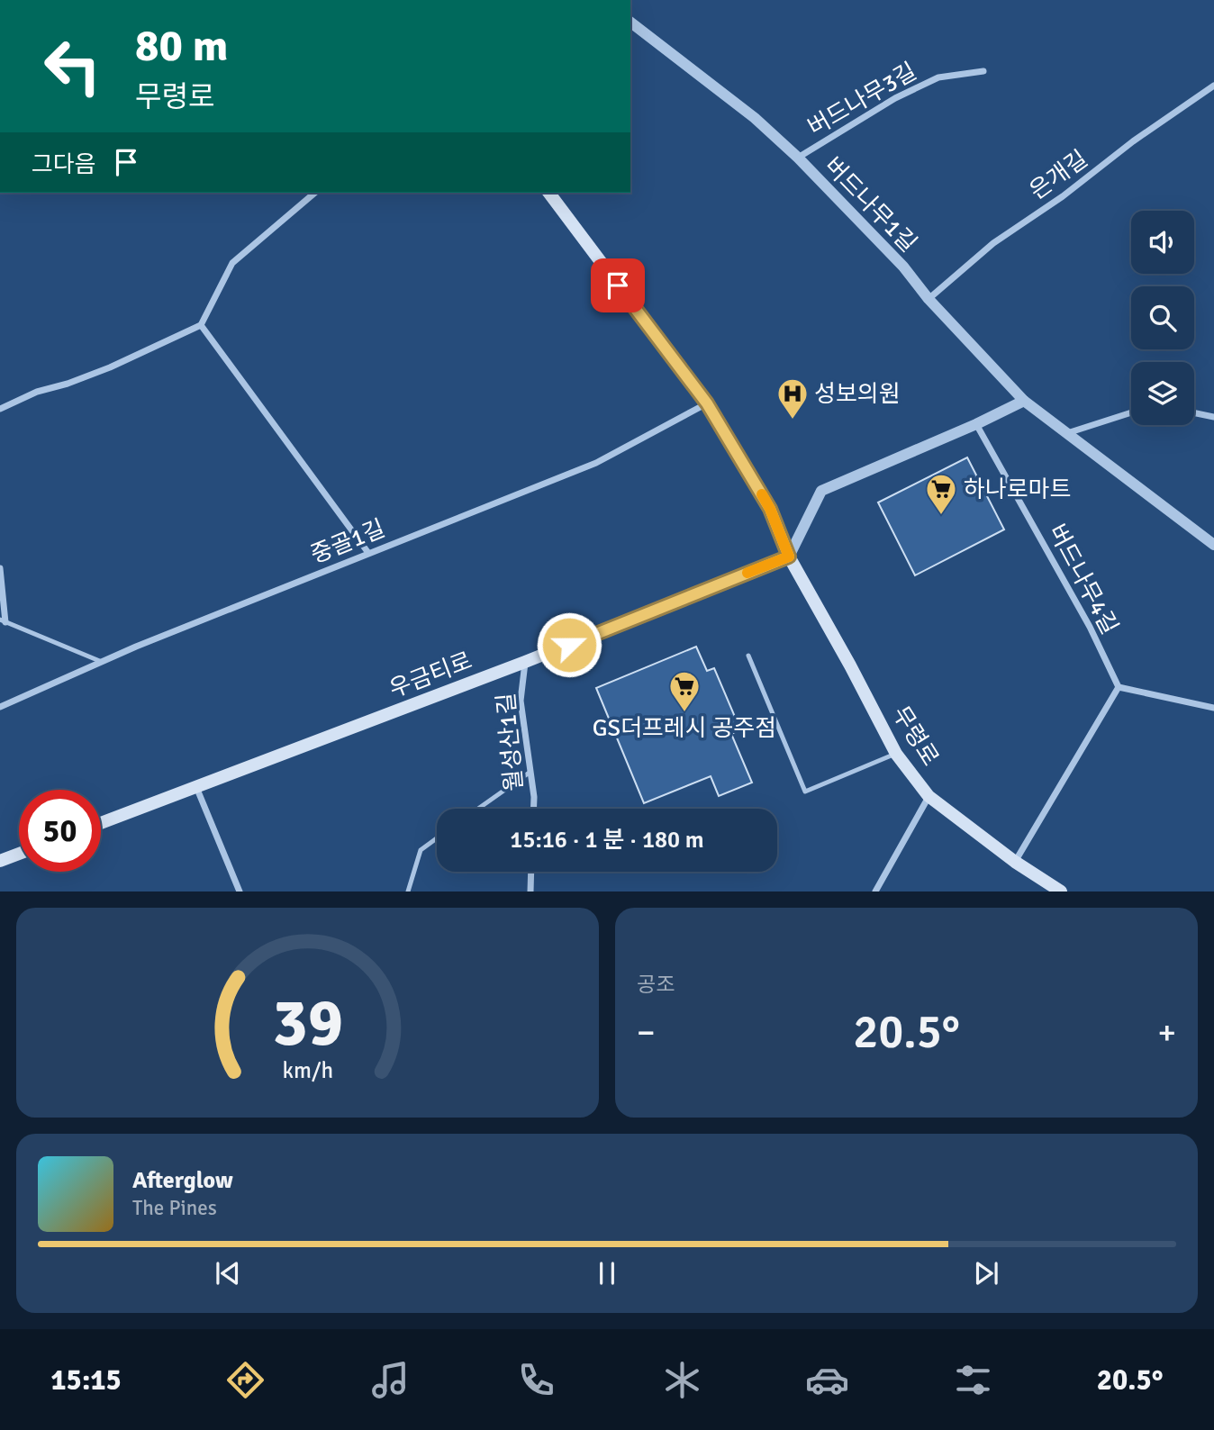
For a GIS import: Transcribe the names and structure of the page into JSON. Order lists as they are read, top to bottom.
{
  "streets": {
    "main road": ["우금티로", "무령로"],
    "street": [
      "버드나무3길",
      "은개길",
      "버드나무1길",
      "중골1길",
      "버드나무4길",
      "월성산1길"
    ]
  },
  "crossings": [
    ["버드나무3길", "버드나무1길"],
    ["은개길", "버드나무1길"],
    ["중골1길", "무령로"],
    ["우금티로", "무령로"],
    ["우금티로", "월성산1길"]
  ],
  "places": {
    "hospital": ["성보의원"],
    "supermarket": ["하나로마트", "GS더프레시 공주점"]
  },
  "page": {
    "turn": ["80 m", "무령로"],
    "then": "그다음",
    "limit": "50",
    "trip": "15:16 · 1 분 · 180 m",
    "tile": "공조",
    "heat": ["−", "20.5°", "+"],
    "song": ["Afterglow", "The Pines"],
    "tabs": ["15:15", "20.5°"],
    "gauge": ["39", "km/h"]
  }
}
